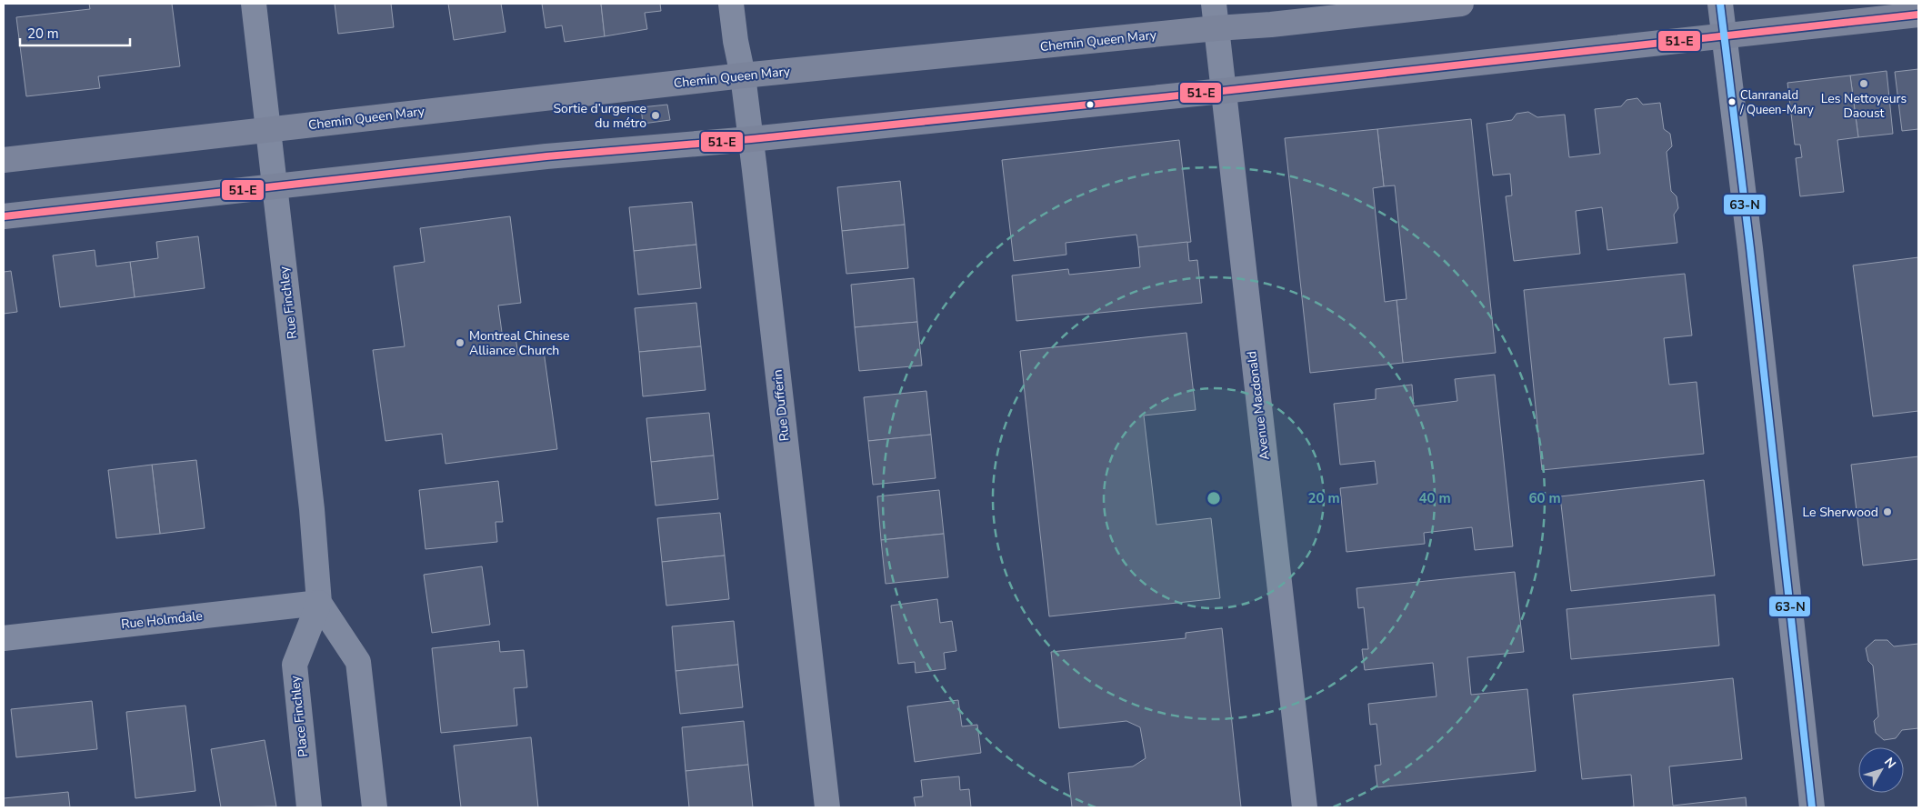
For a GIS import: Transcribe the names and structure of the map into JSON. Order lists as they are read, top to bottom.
{
  "streets": {
    "street": [
      "Chemin Queen Mary",
      "Rue Finchley",
      "Rue Dufferin",
      "Avenue Macdonald",
      "Rue Holmdale",
      "Place Finchley"
    ]
  },
  "crossings": [
    ["Chemin Queen Mary", "Rue Finchley"],
    ["Chemin Queen Mary", "Rue Dufferin"],
    ["Chemin Queen Mary", "Avenue Macdonald"],
    ["Rue Finchley", "Rue Holmdale"],
    ["Rue Finchley", "Place Finchley"],
    ["Rue Holmdale", "Place Finchley"]
  ],
  "places": [
    "Les Nettoyeurs Daoust",
    "Clanranald / Queen-Mary",
    "Sortie d’urgence du métro",
    "Montreal Chinese Alliance Church",
    "Le Sherwood"
  ],
  "lines": ["transit line 63-N", "transit line 51-E"],
  "scale_bar": "20 m",
  "north": "top right",
  "rings": ["20 m", "40 m", "60 m"]
}
